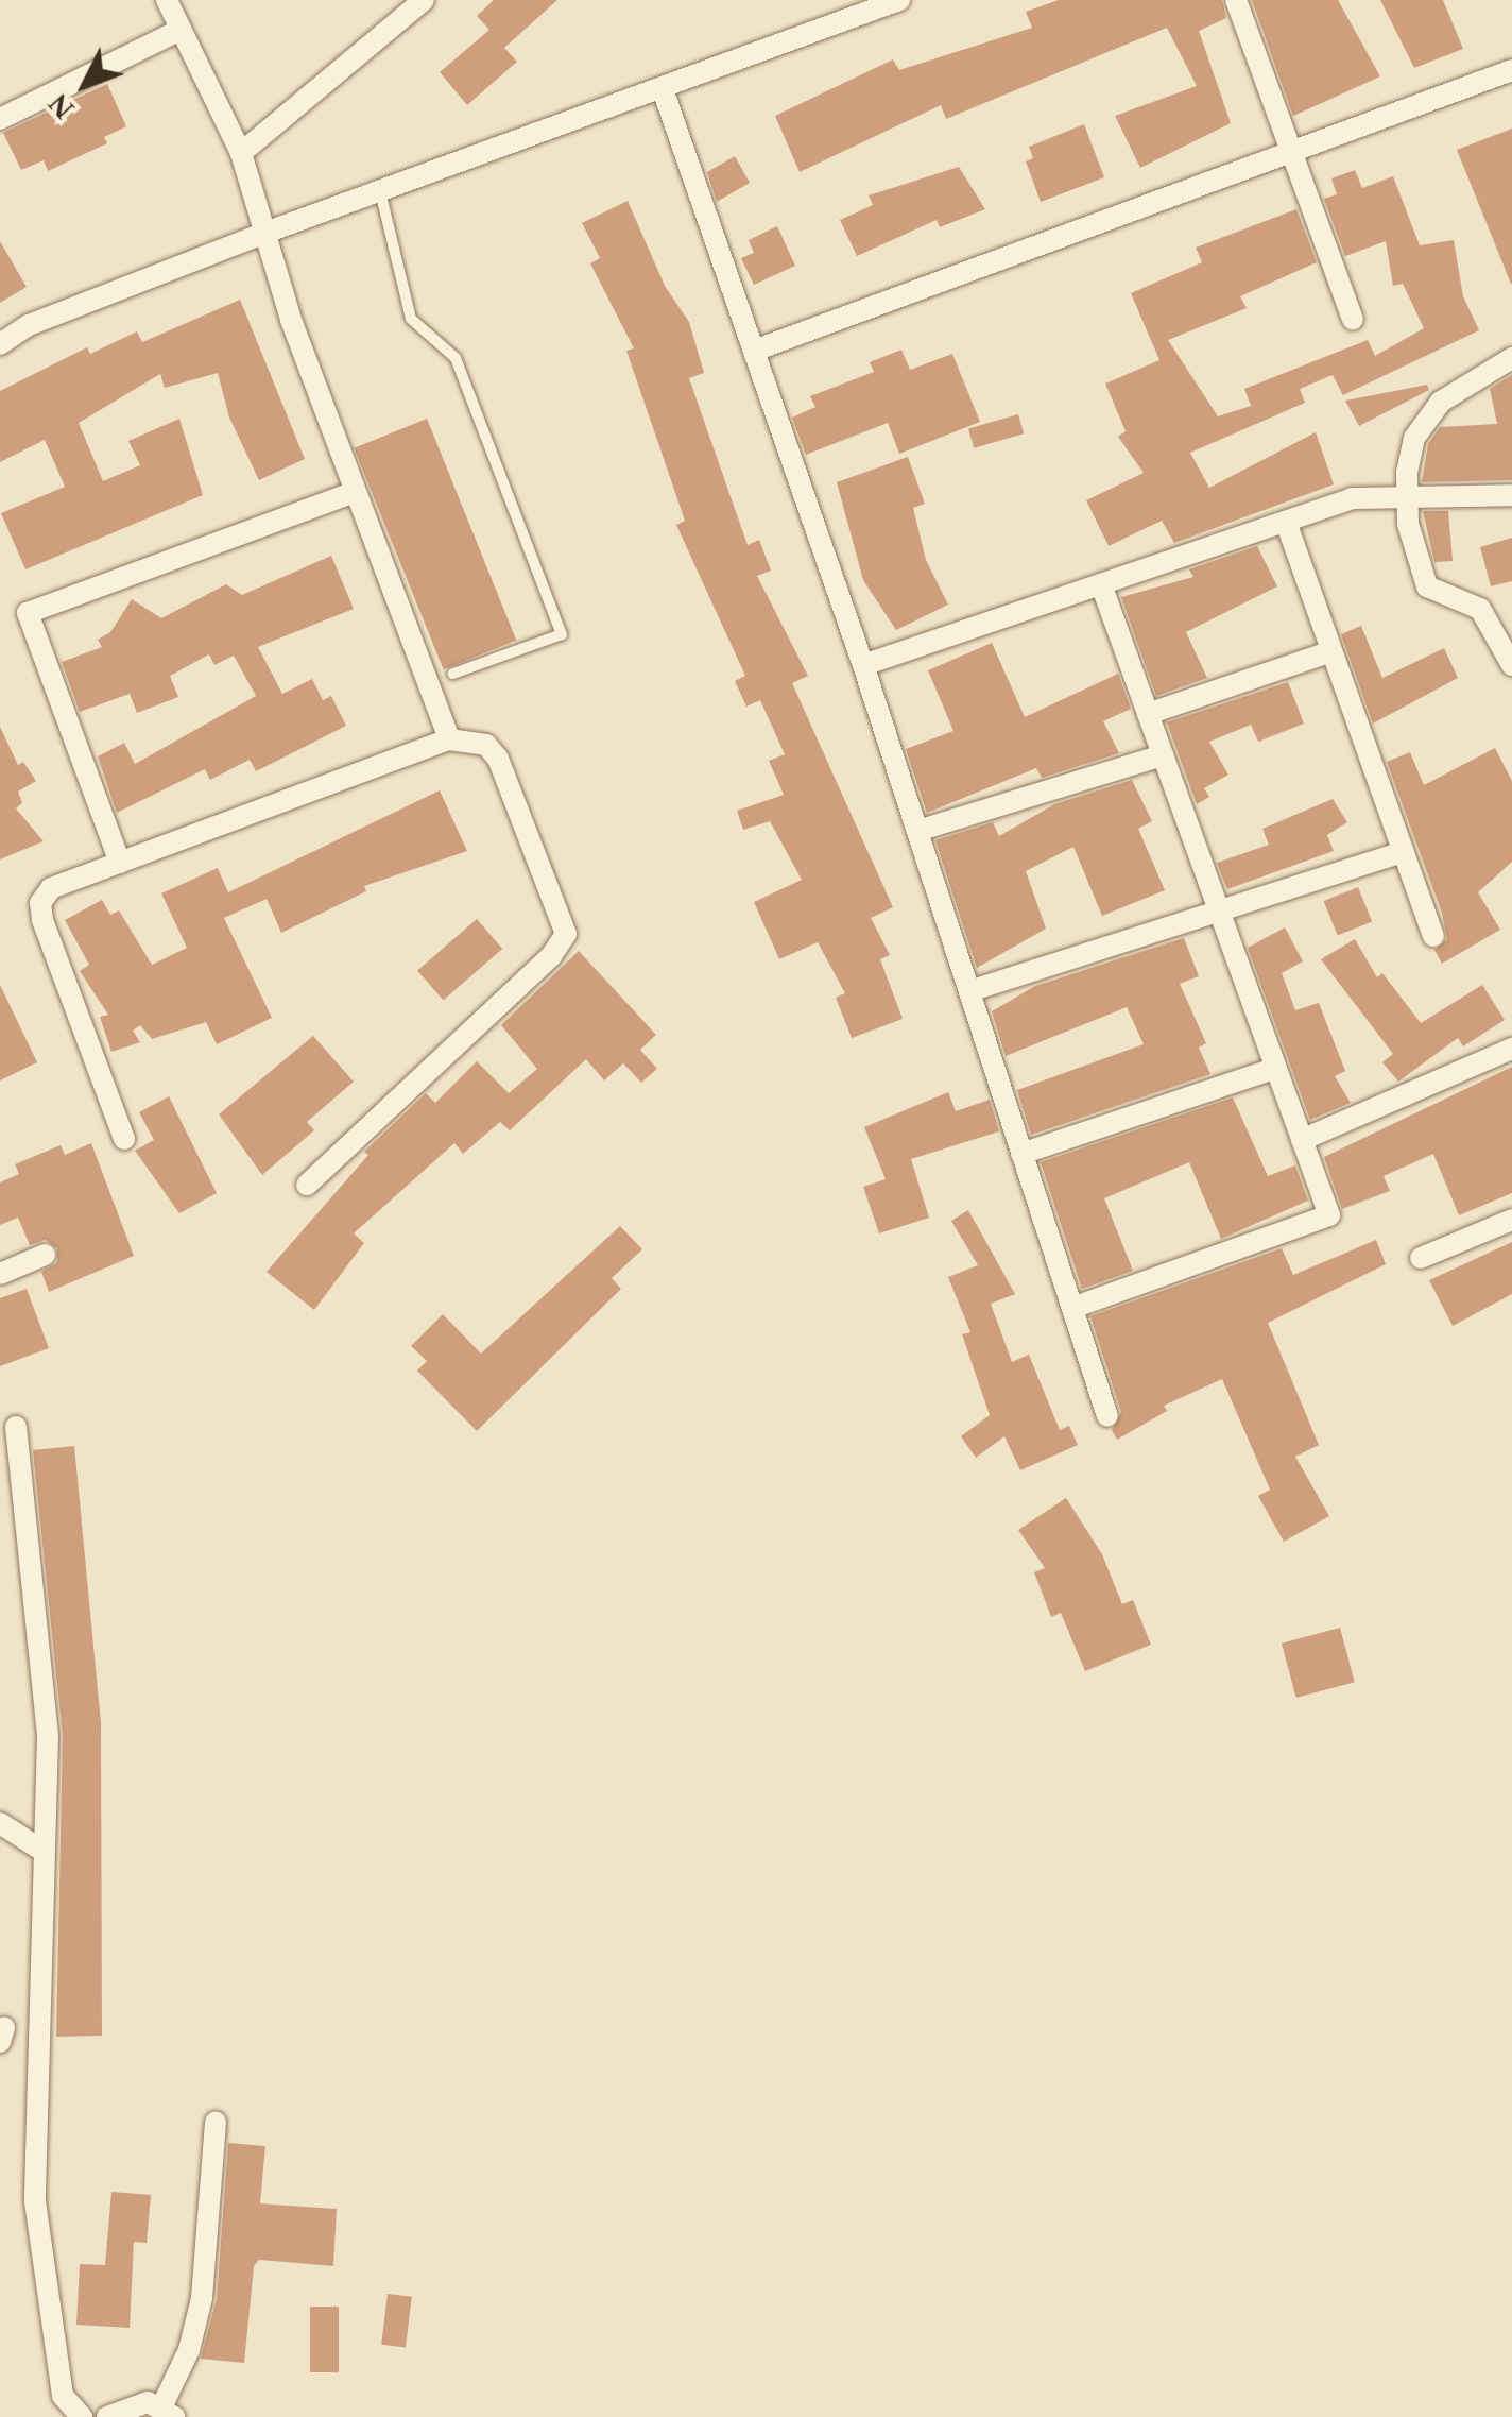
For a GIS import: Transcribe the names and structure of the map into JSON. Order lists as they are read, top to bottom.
{
  "north": "bottom left"
}
